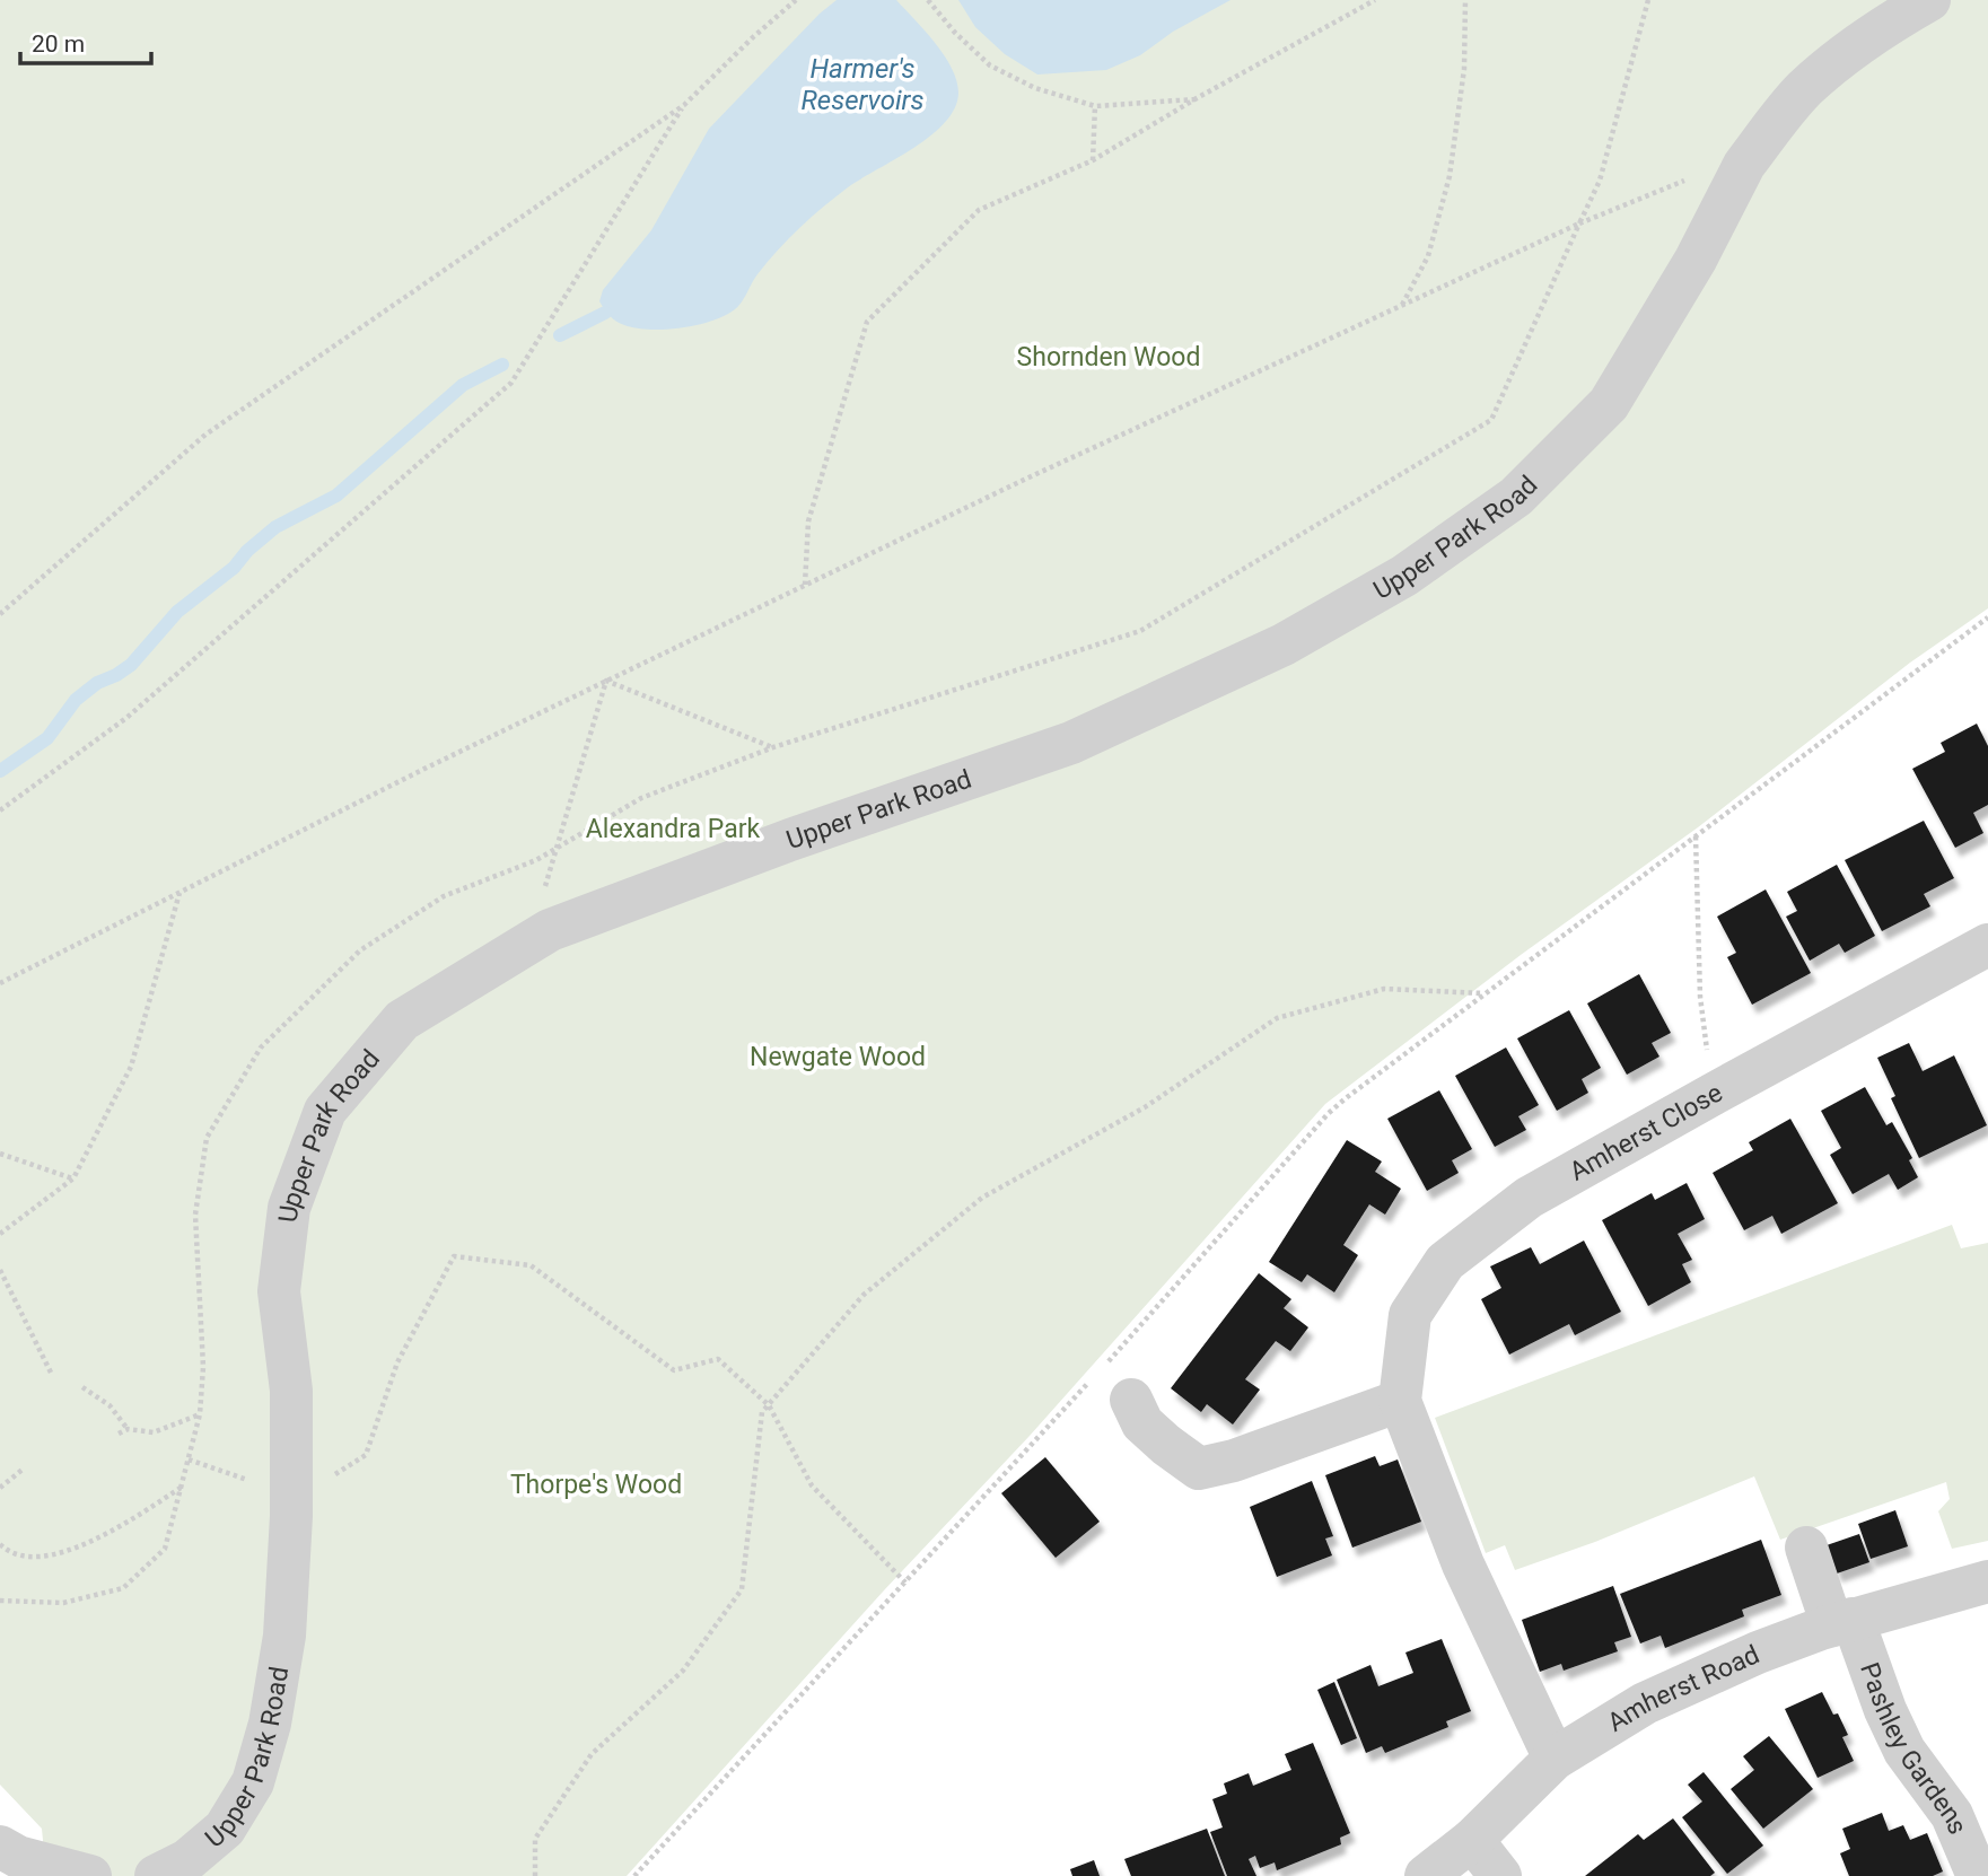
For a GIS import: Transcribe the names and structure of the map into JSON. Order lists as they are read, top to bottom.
{
  "streets": {
    "street": [
      "Upper Park Road",
      "Amherst Close",
      "Amherst Road",
      "Pashley Gardens"
    ]
  },
  "crossings": [
    ["Amherst Close", "Amherst Road"],
    ["Amherst Road", "Pashley Gardens"]
  ],
  "water": ["Harmer's Reservoirs"],
  "parks": [
    "Shornden Wood",
    "Alexandra Park",
    "Newgate Wood",
    "Thorpe's Wood"
  ],
  "scale_bar": "20 m"
}
